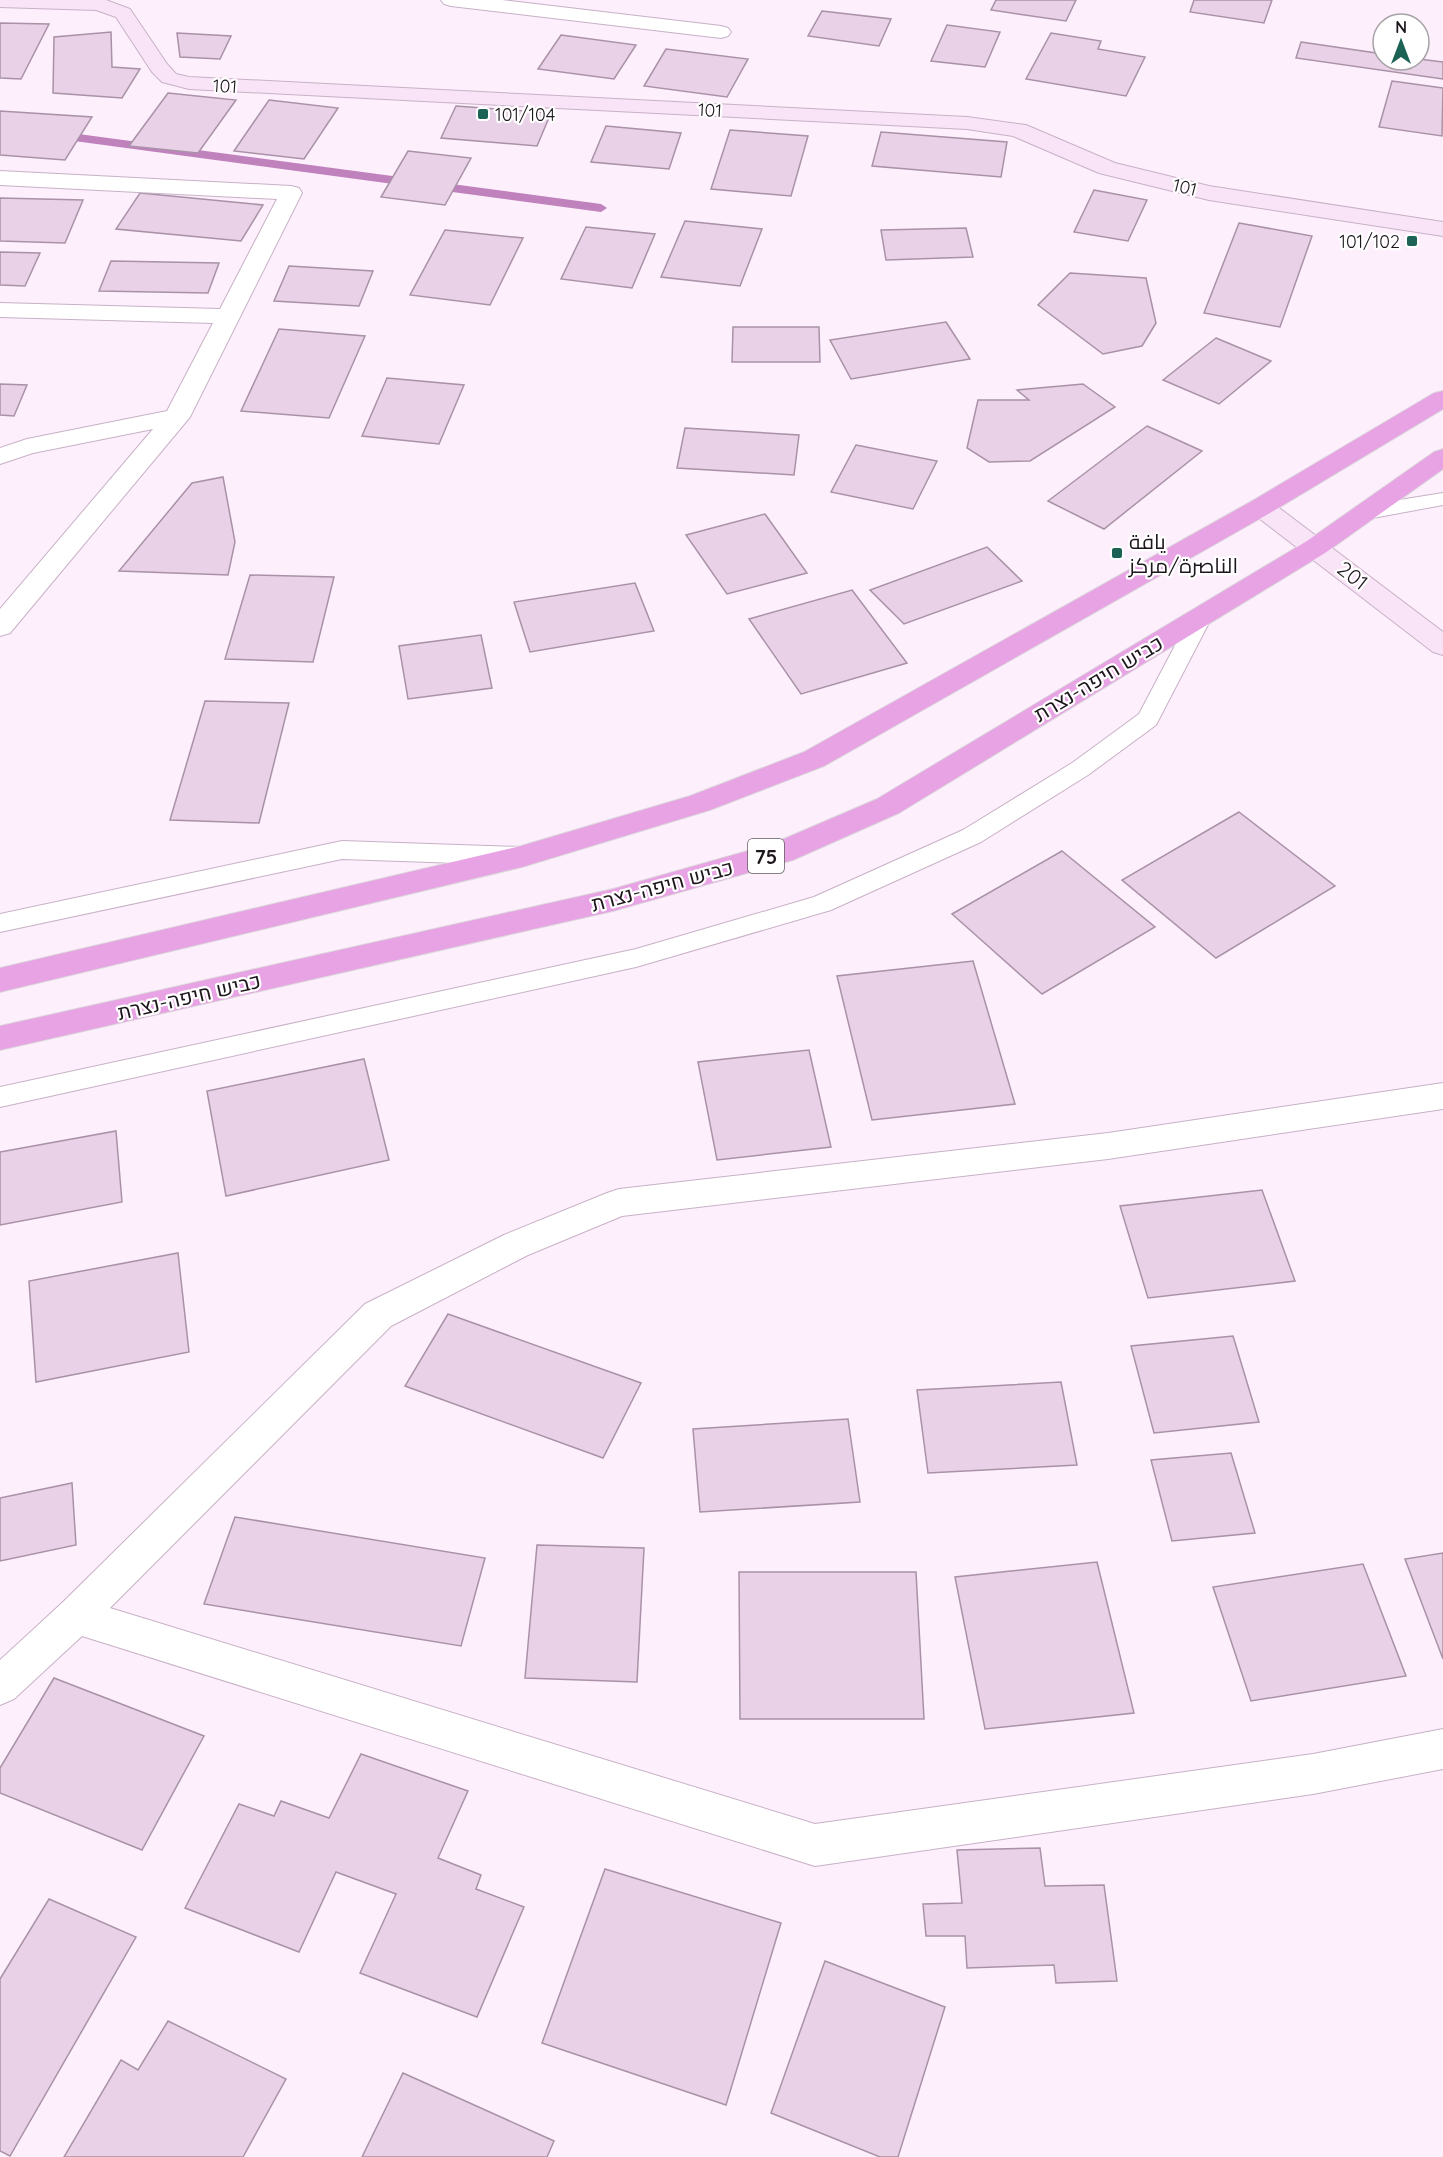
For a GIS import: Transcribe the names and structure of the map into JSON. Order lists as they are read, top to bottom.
{
  "streets": {
    "highway": ["כביש חיפה-נצרת", "75"],
    "street": ["101", "201"]
  },
  "crossings": [
    ["201", "כביש חיפה-נצרת"]
  ],
  "places": {
    "transit": ["101/104", "101/102", "يافة الناصرة/مركز"]
  },
  "north": "top"
}
